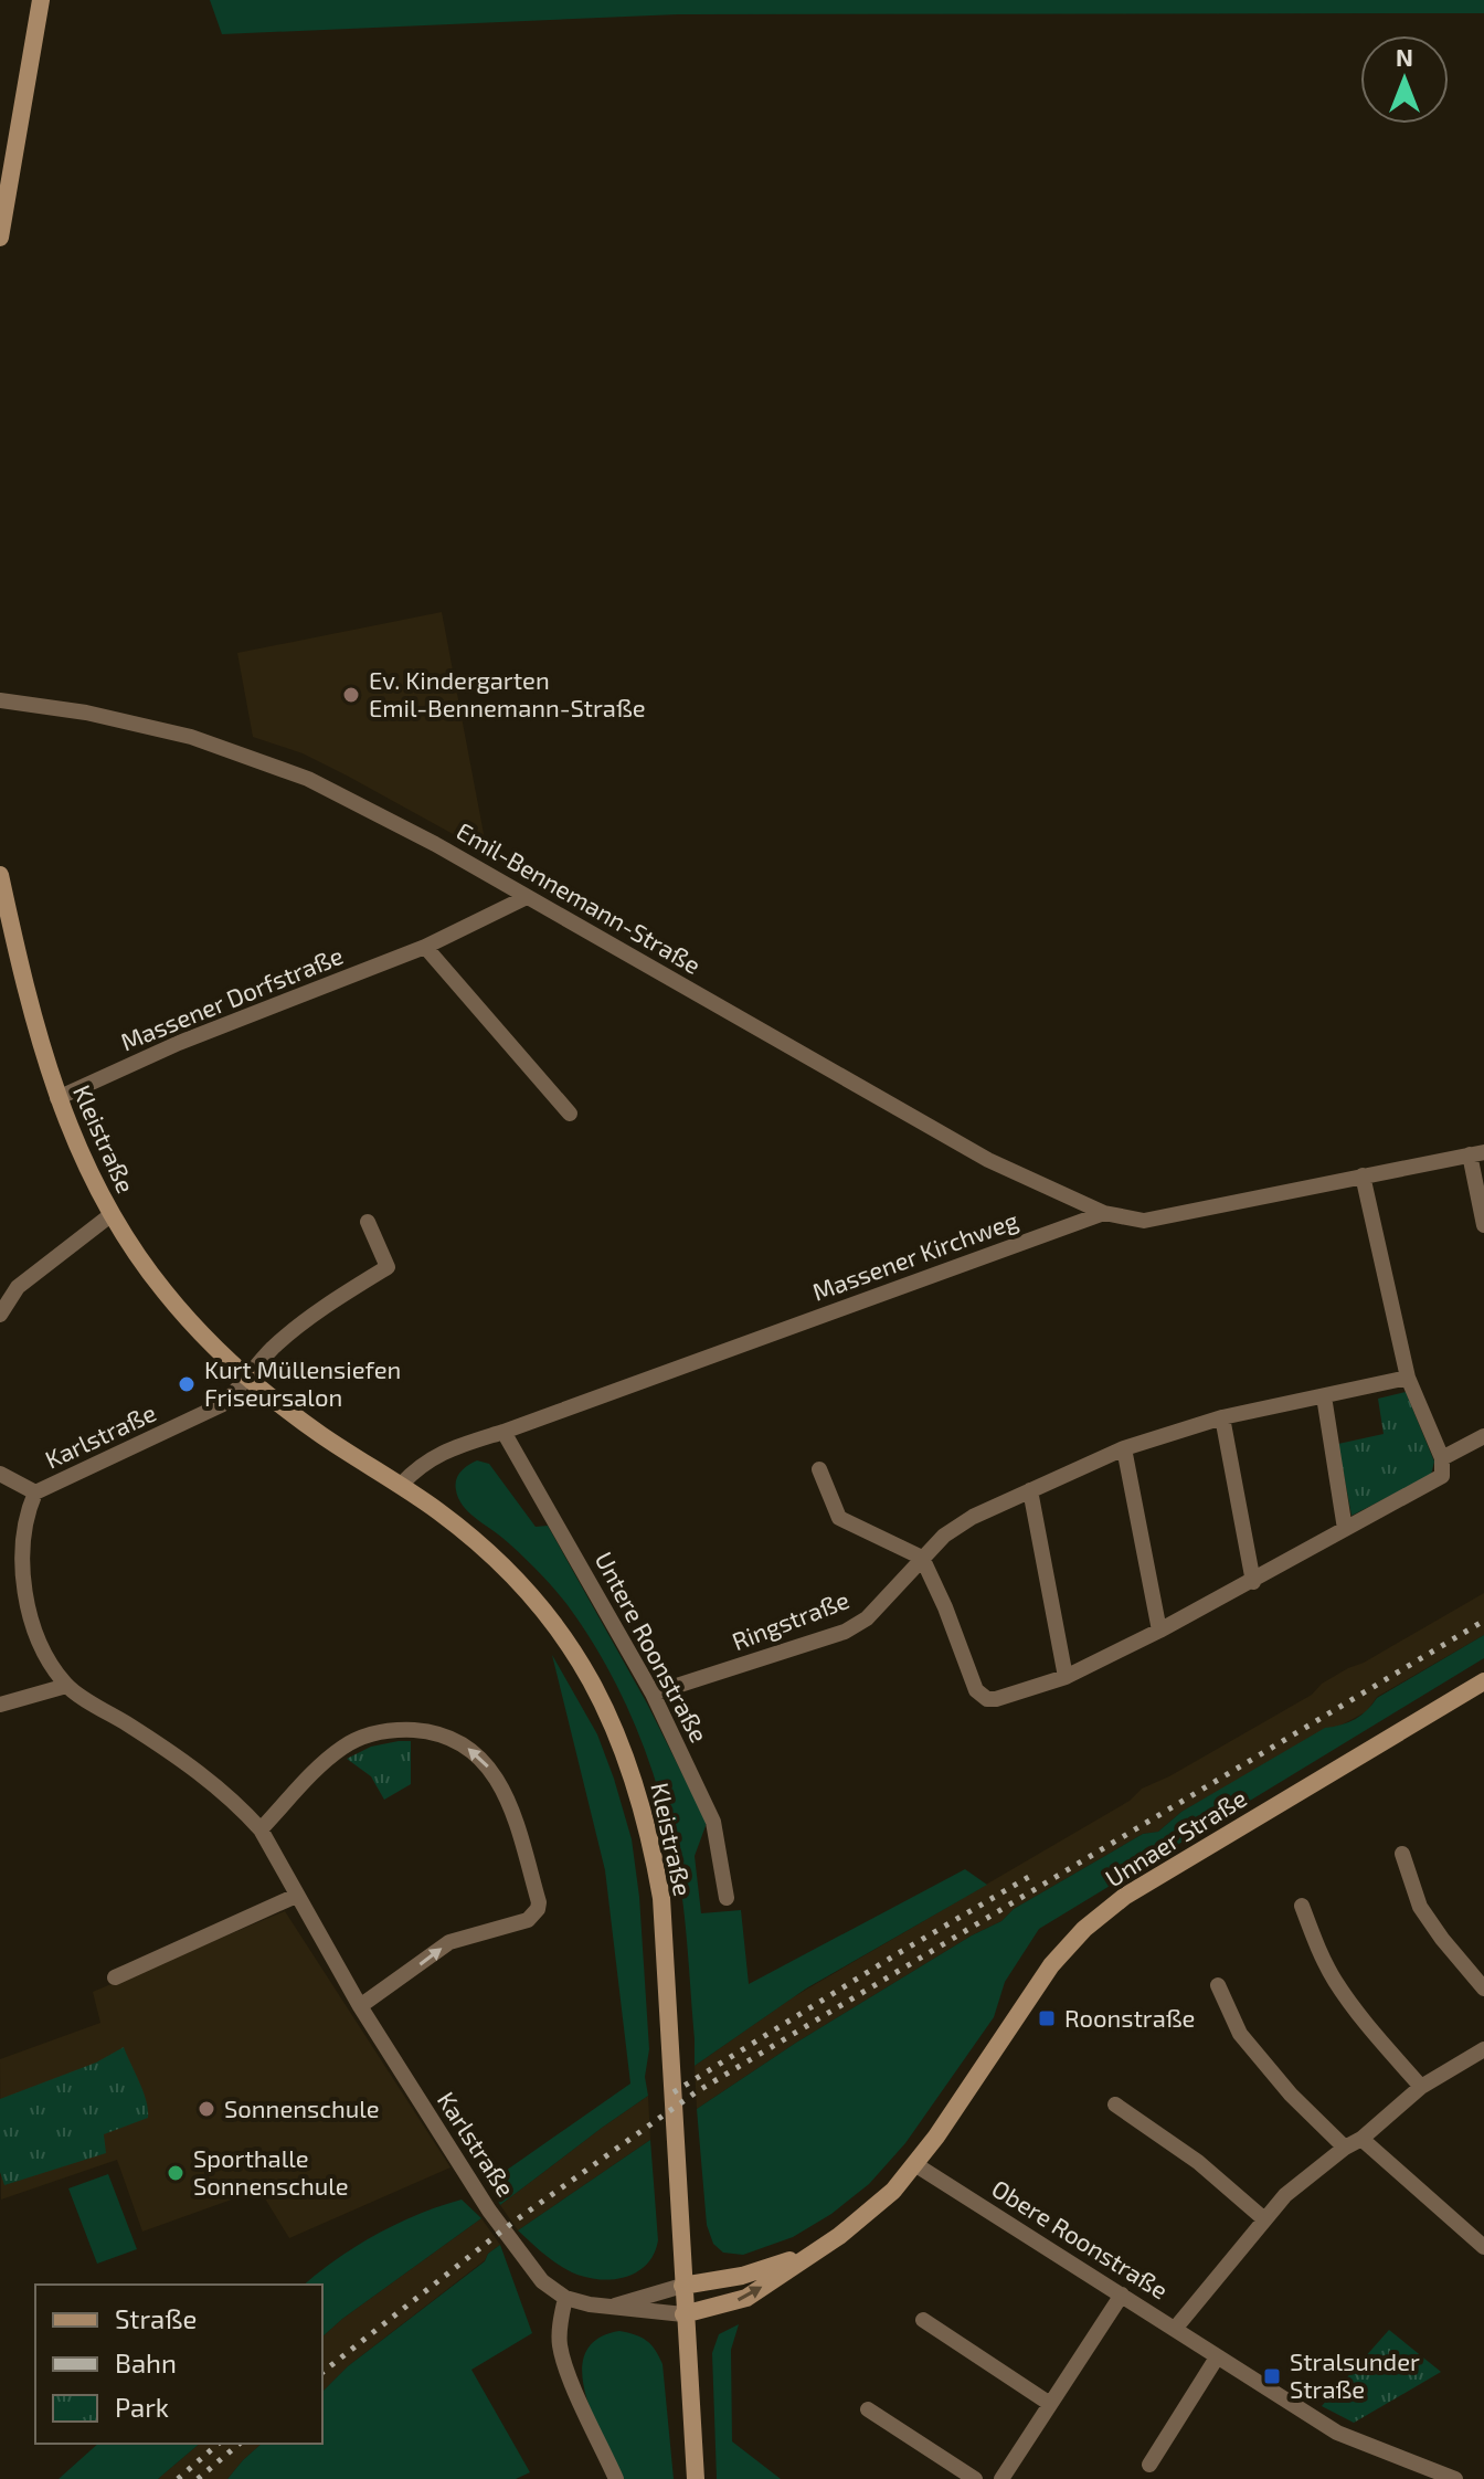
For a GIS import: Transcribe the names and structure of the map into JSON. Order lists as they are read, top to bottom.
{
  "streets": {
    "main road": ["Kleistraße", "Unnaer Straße"],
    "street": [
      "Emil-Bennemann-Straße",
      "Massener Dorfstraße",
      "Massener Kirchweg",
      "Karlstraße",
      "Ringstraße",
      "Untere Roonstraße",
      "Obere Roonstraße"
    ]
  },
  "crossings": [
    ["Emil-Bennemann-Straße", "Massener Dorfstraße"],
    ["Emil-Bennemann-Straße", "Massener Kirchweg"],
    ["Massener Dorfstraße", "Kleistraße"],
    ["Kleistraße", "Massener Kirchweg"],
    ["Kleistraße", "Karlstraße"],
    ["Kleistraße", "Unnaer Straße"],
    ["Massener Kirchweg", "Untere Roonstraße"],
    ["Karlstraße", "Unnaer Straße"],
    ["Ringstraße", "Untere Roonstraße"],
    ["Unnaer Straße", "Obere Roonstraße"]
  ],
  "places": {
    "other": [
      "Ev. Kindergarten Emil-Bennemann-Straße",
      "Kurt Müllensiefen Friseursalon",
      "Sonnenschule",
      "Sporthalle Sonnenschule"
    ],
    "transit": ["Roonstraße", "Stralsunder Straße"]
  },
  "legend": ["Straße", "Bahn", "Park"],
  "north": "top"
}
